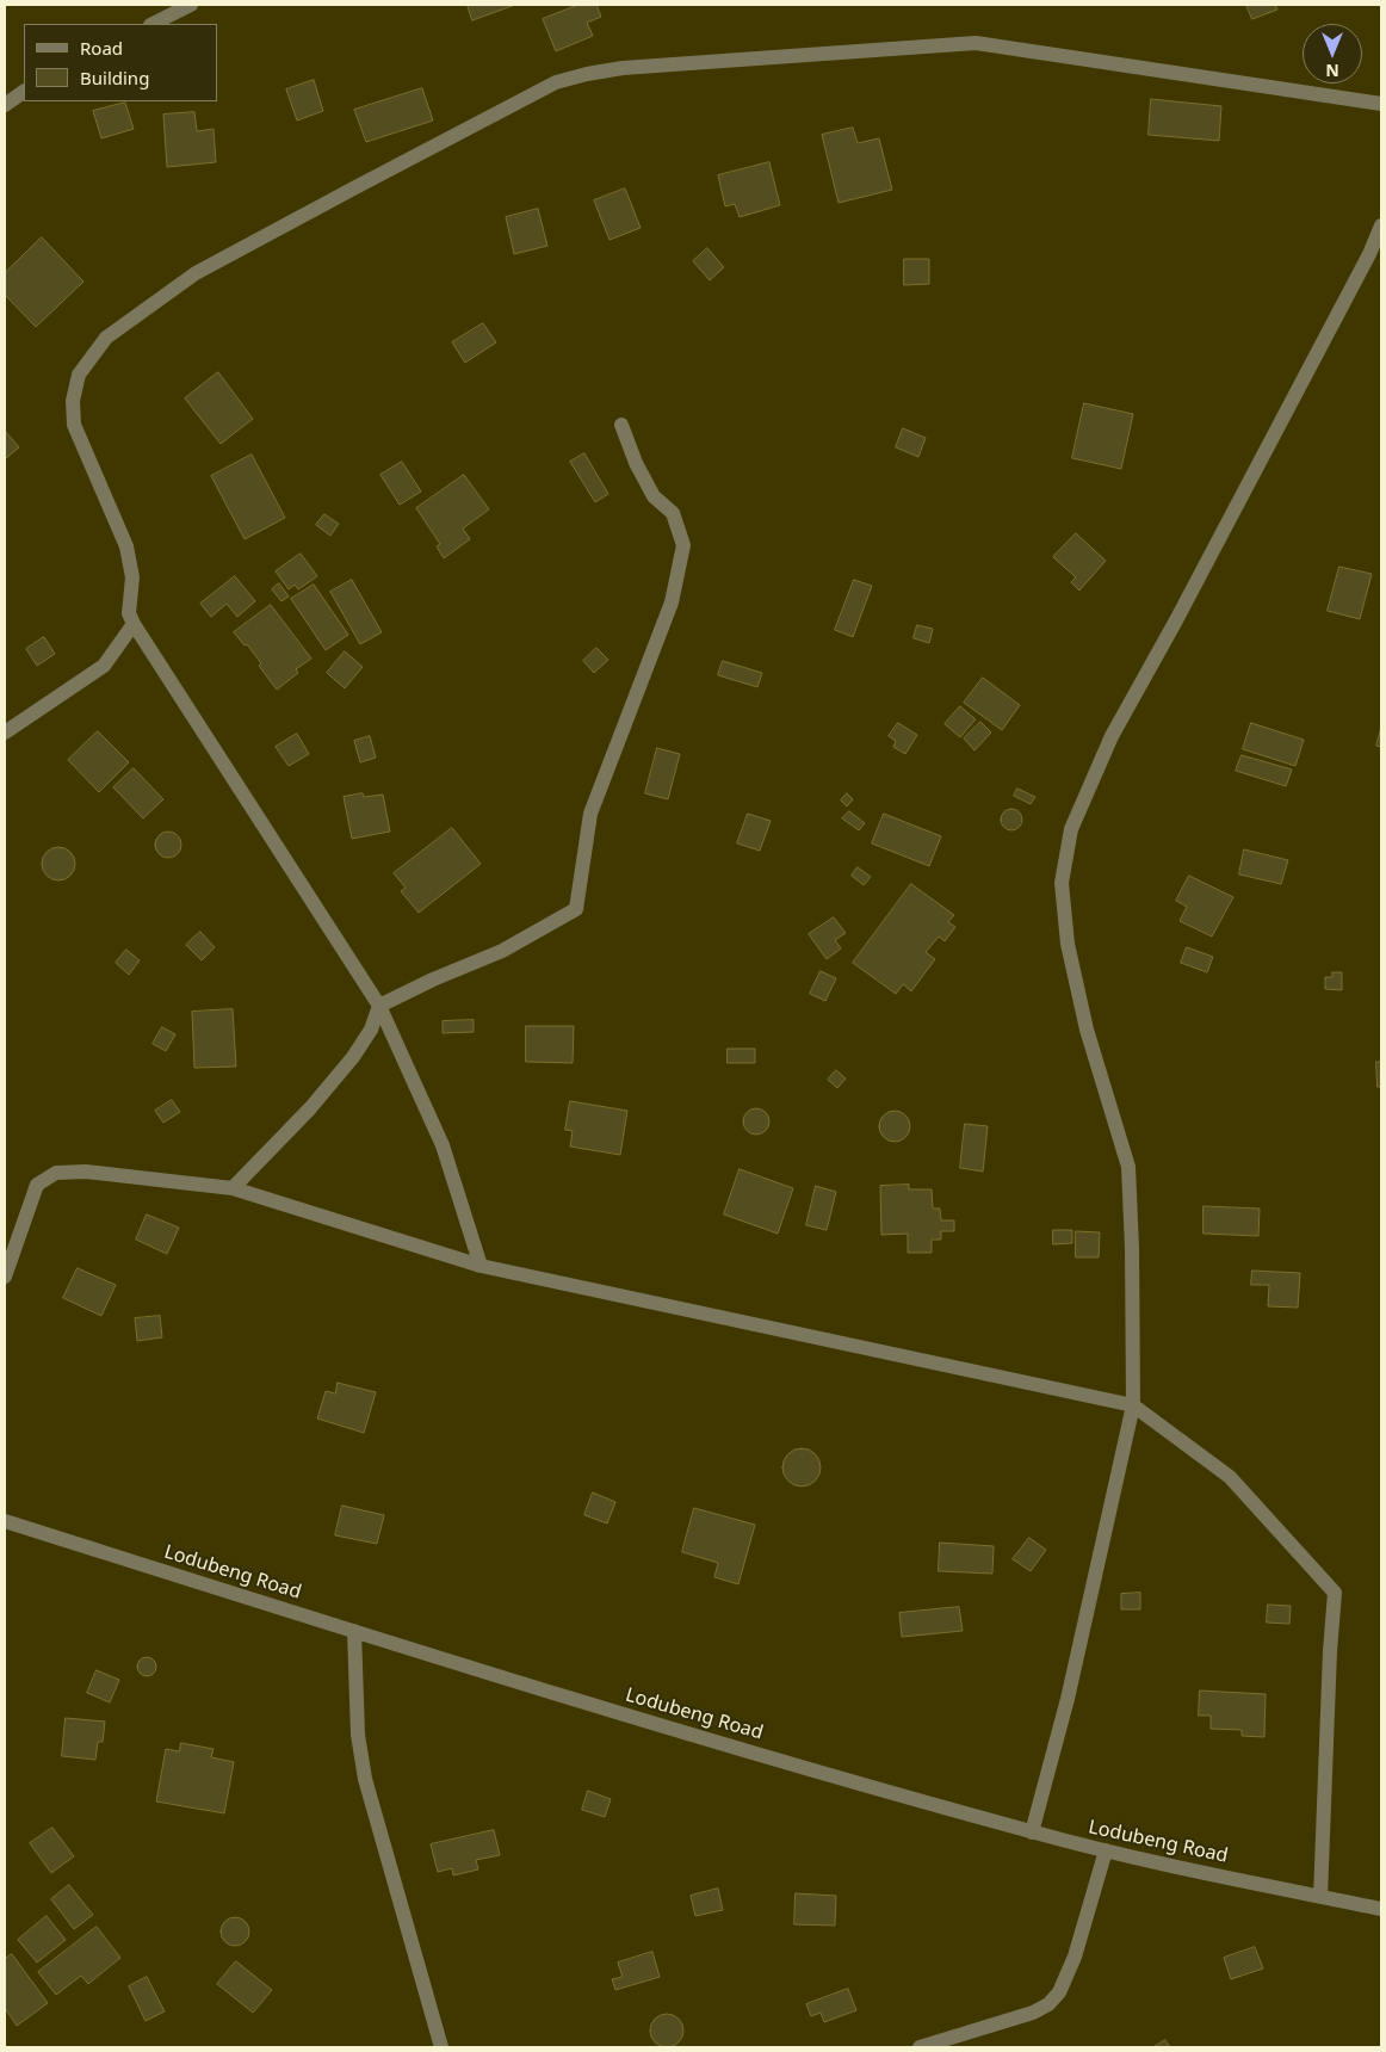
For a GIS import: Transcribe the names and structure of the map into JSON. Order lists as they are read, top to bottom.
{
  "streets": {
    "street": ["Lodubeng Road"]
  },
  "legend": ["Road", "Building"],
  "north": "bottom"
}
